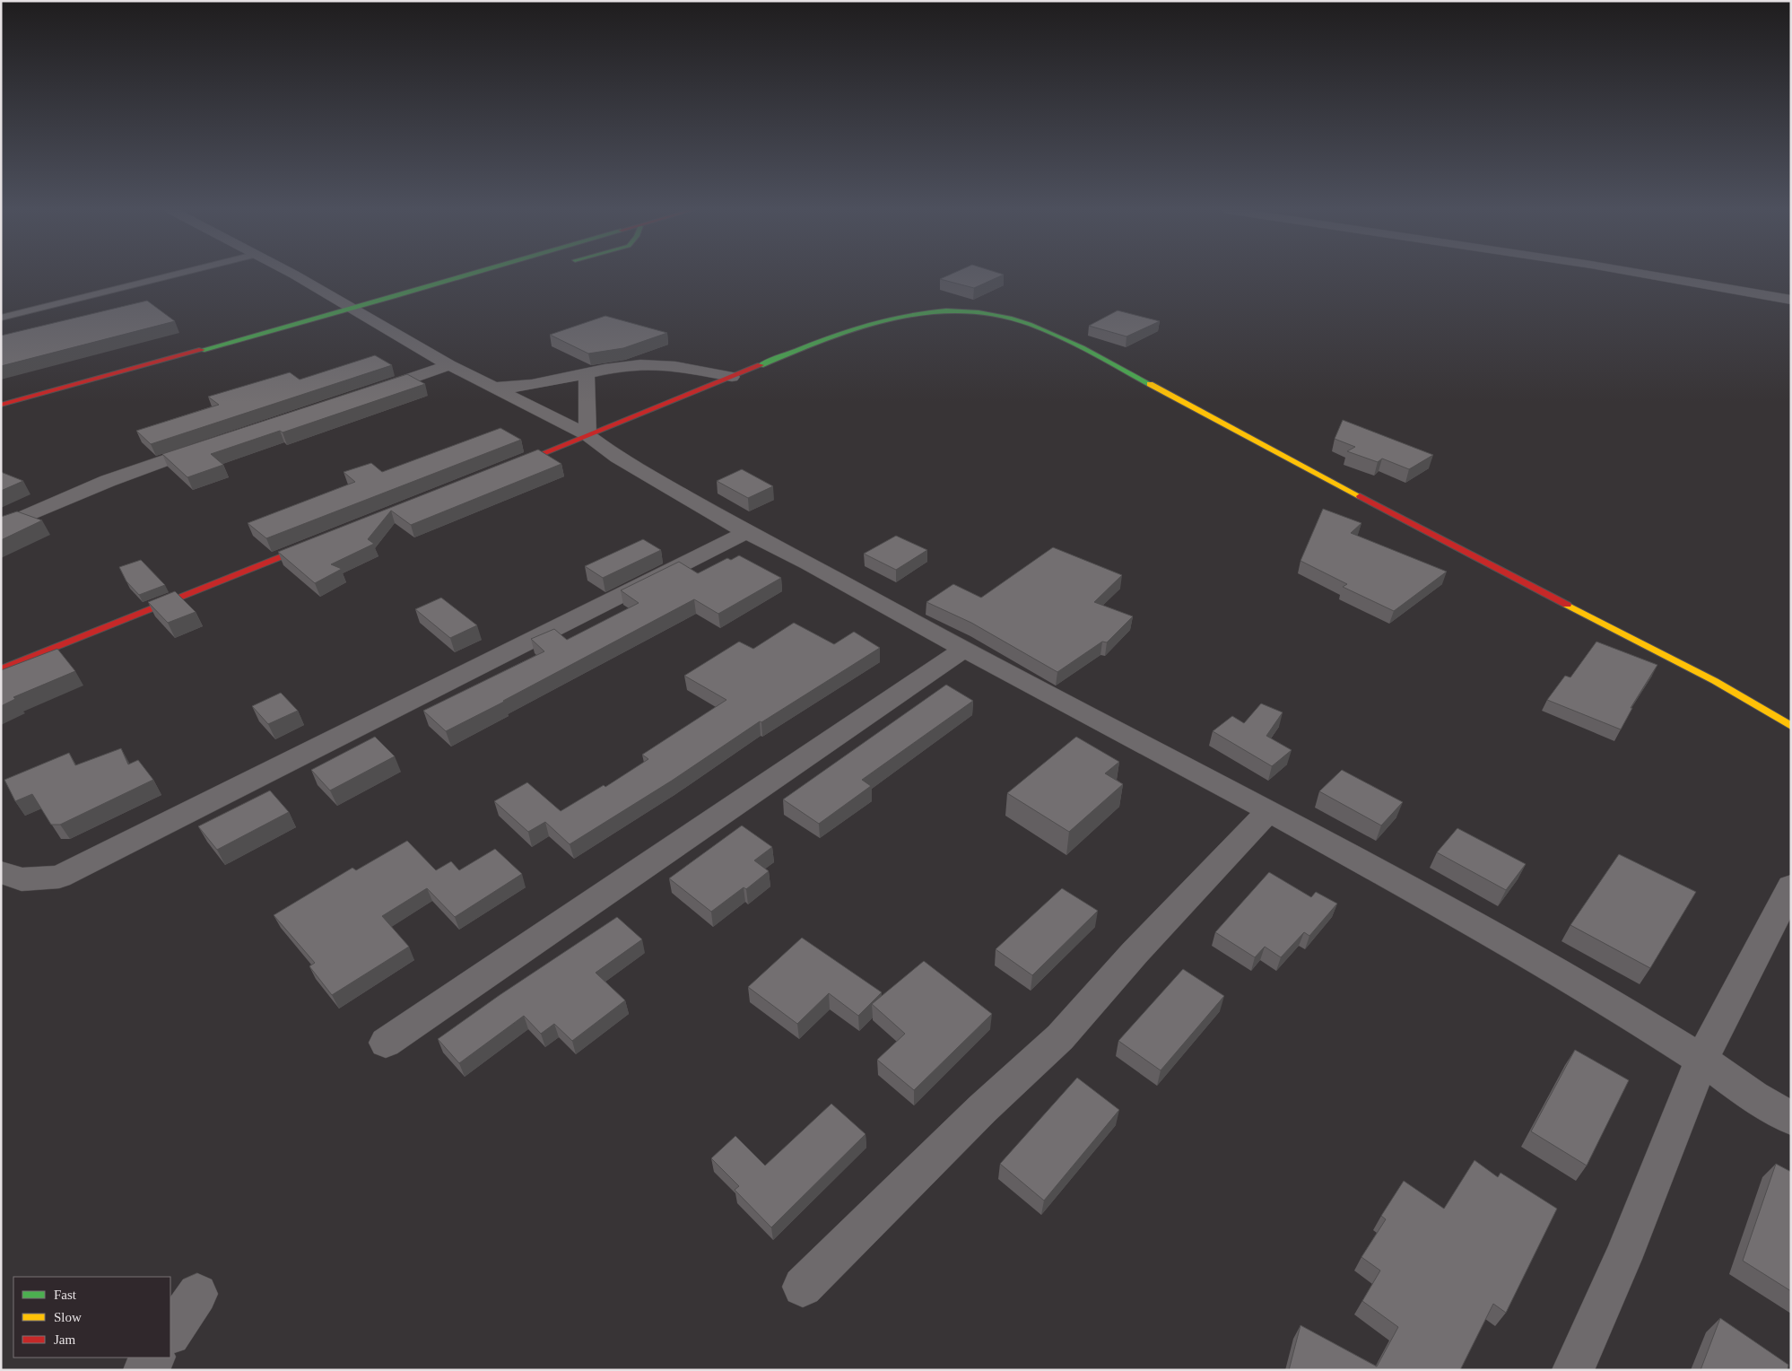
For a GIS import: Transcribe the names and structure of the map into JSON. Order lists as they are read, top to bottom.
{
  "legend": ["Fast", "Slow", "Jam"]
}
